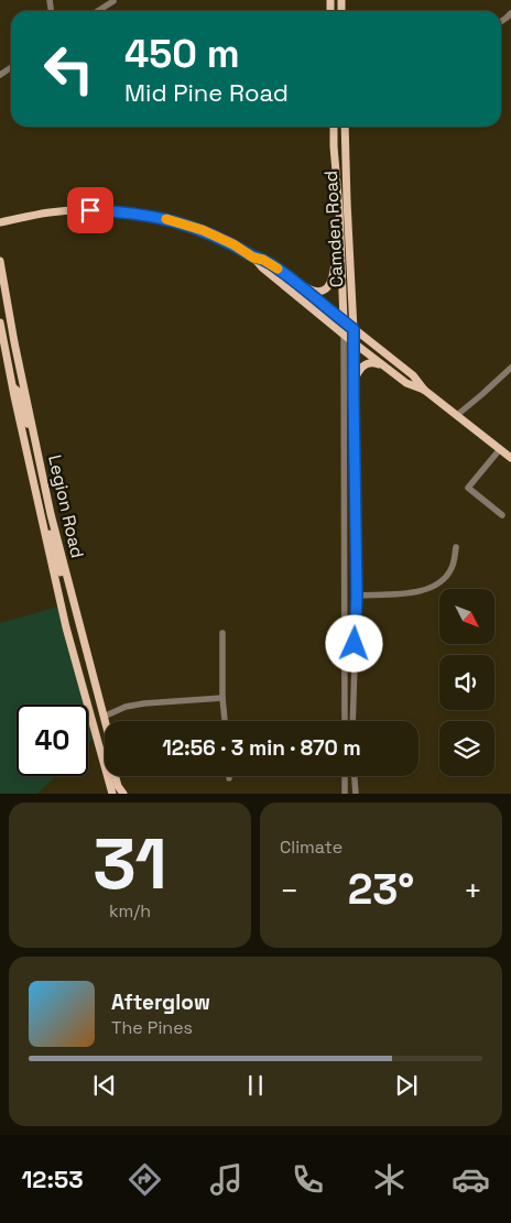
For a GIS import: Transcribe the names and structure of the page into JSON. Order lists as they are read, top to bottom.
{
  "streets": {
    "main road": ["Camden Road", "Legion Road"]
  },
  "north": "bottom right",
  "page": {
    "turn": ["450 m", "Mid Pine Road"],
    "limit": "40",
    "trip": "12:56 · 3 min · 870 m",
    "tile": [
      ["31", "km/h"],
      "Climate"
    ],
    "heat": ["−", "23°", "+"],
    "song": ["Afterglow", "The Pines"],
    "tabs": "12:53"
  }
}
